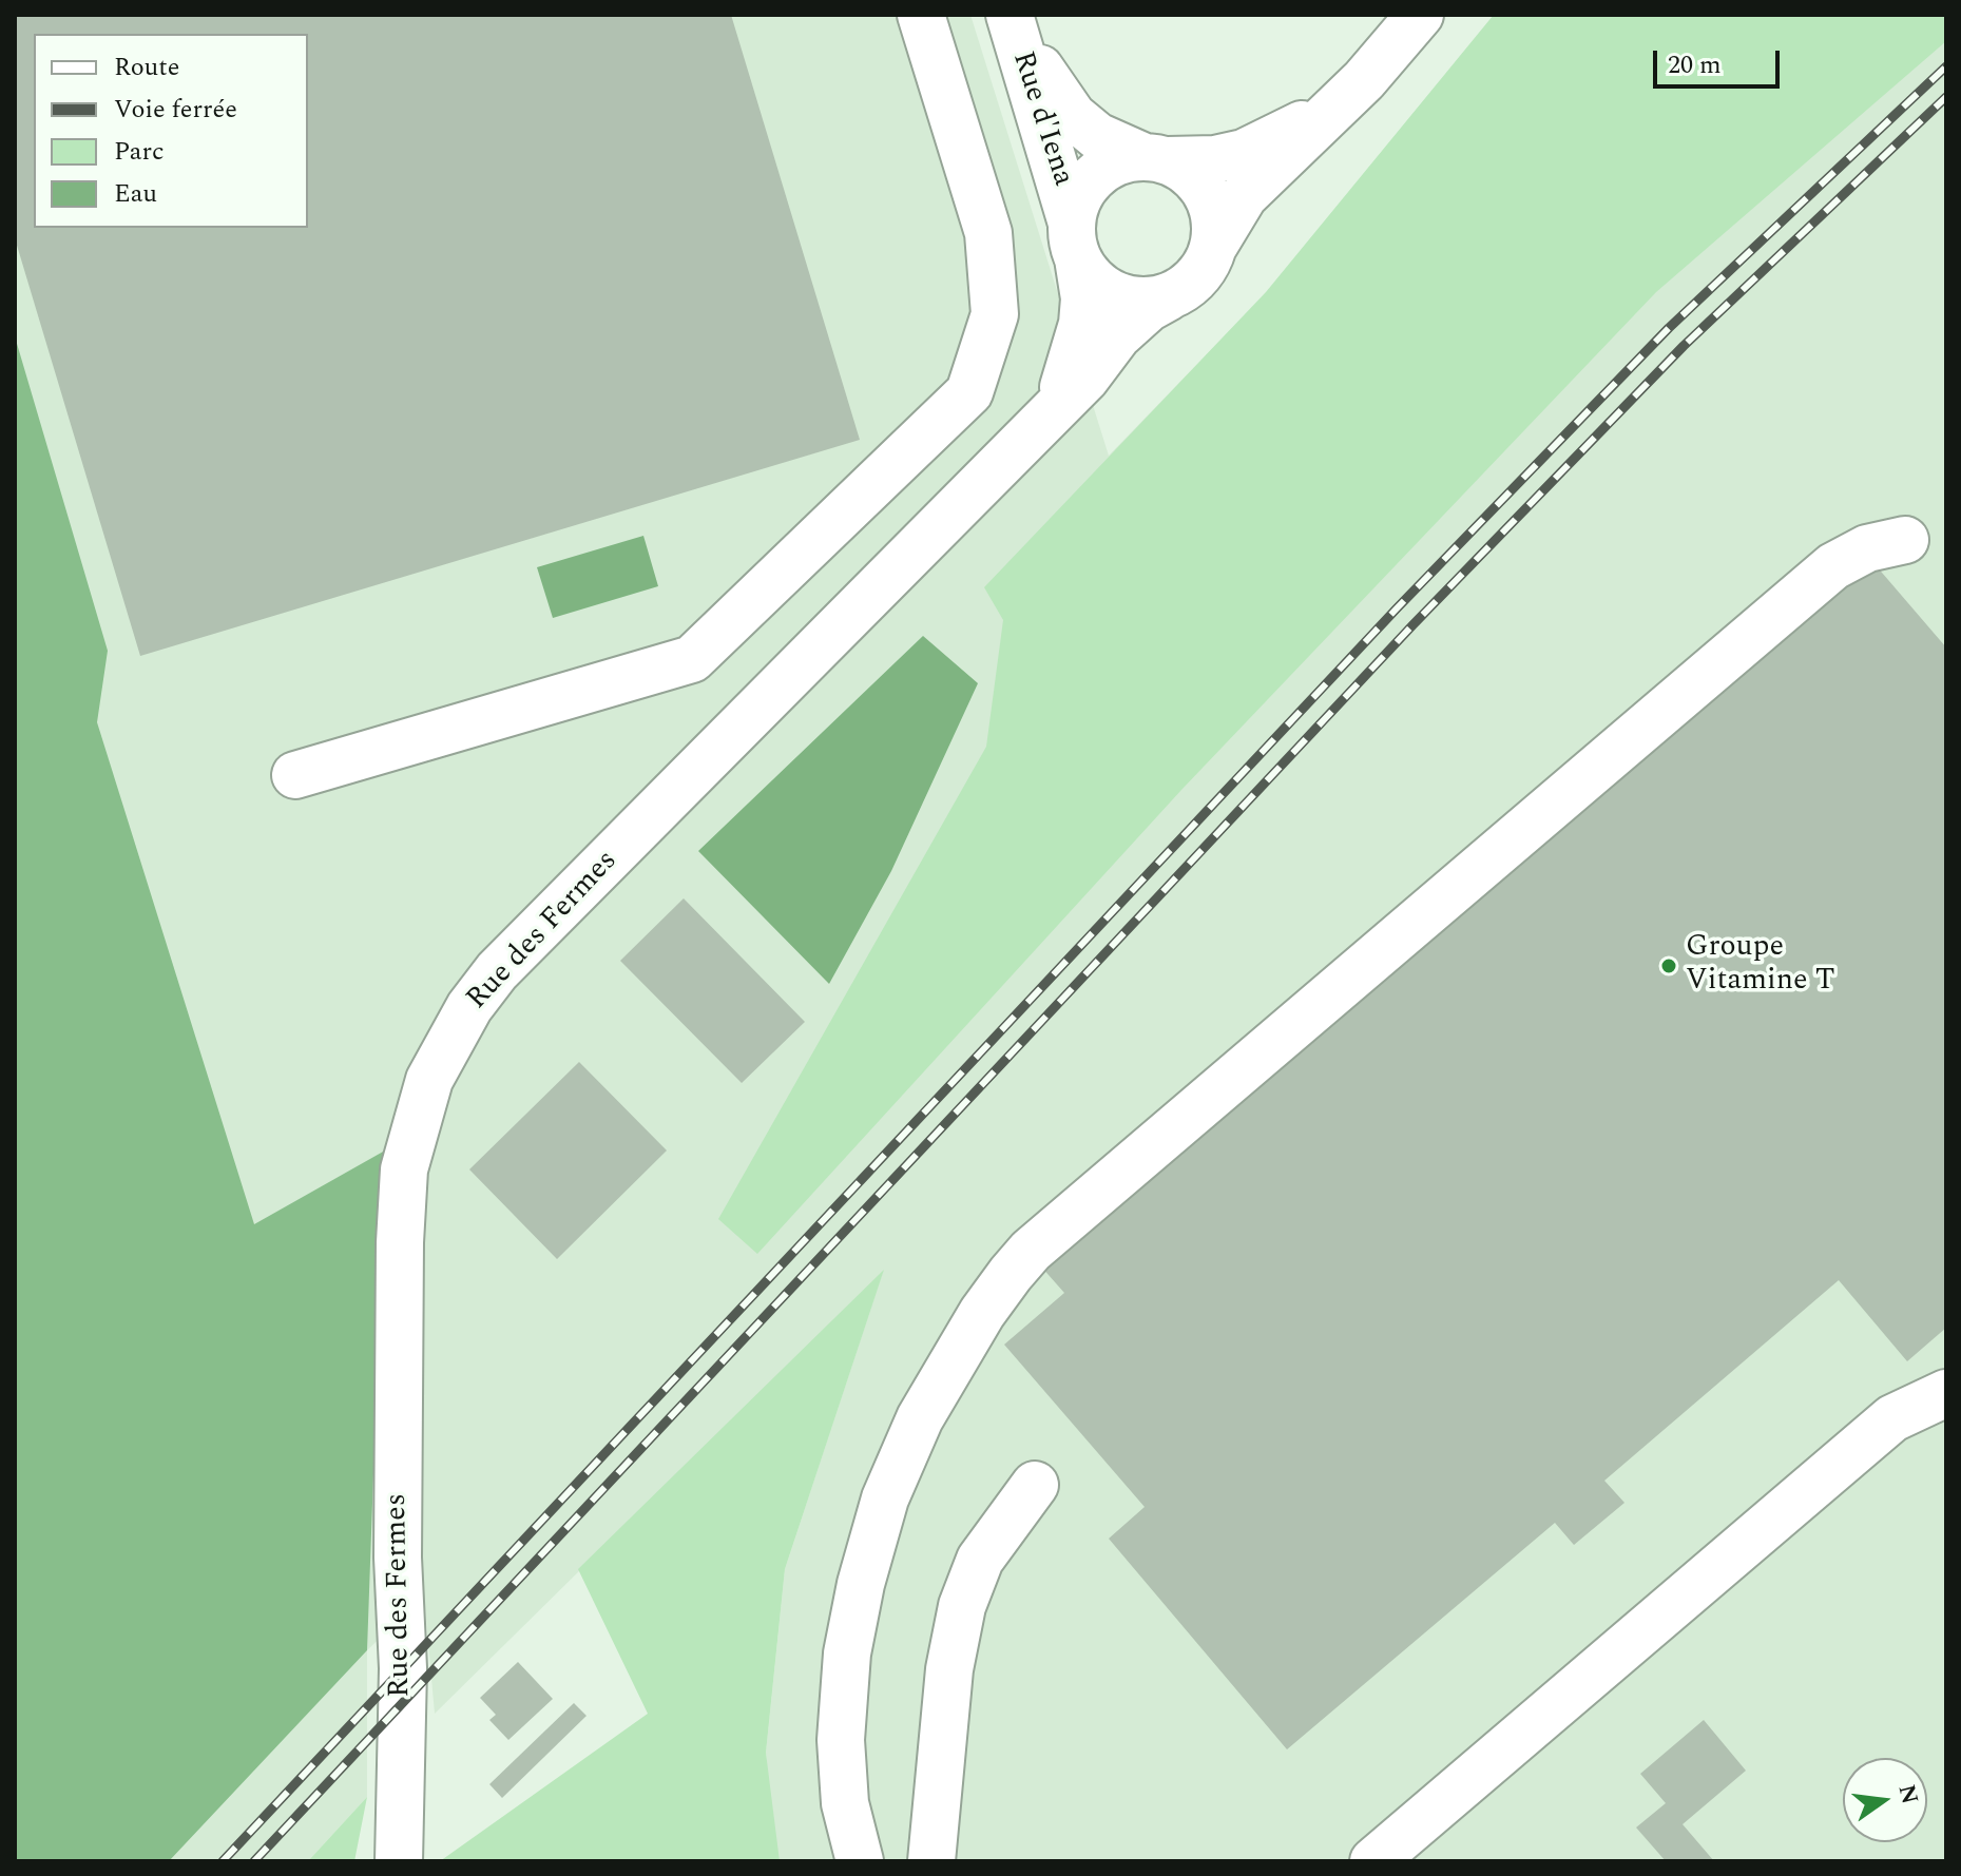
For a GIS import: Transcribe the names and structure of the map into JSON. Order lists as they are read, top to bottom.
{
  "streets": {
    "street": ["Rue d'Iena", "Rue des Fermes"]
  },
  "crossings": [
    ["Rue d'Iena", "Rue des Fermes"]
  ],
  "places": ["Groupe Vitamine T"],
  "legend": [
    "Route",
    "Voie ferrée",
    "Parc",
    "Eau"
  ],
  "scale_bar": "20 m",
  "north": "right"
}
